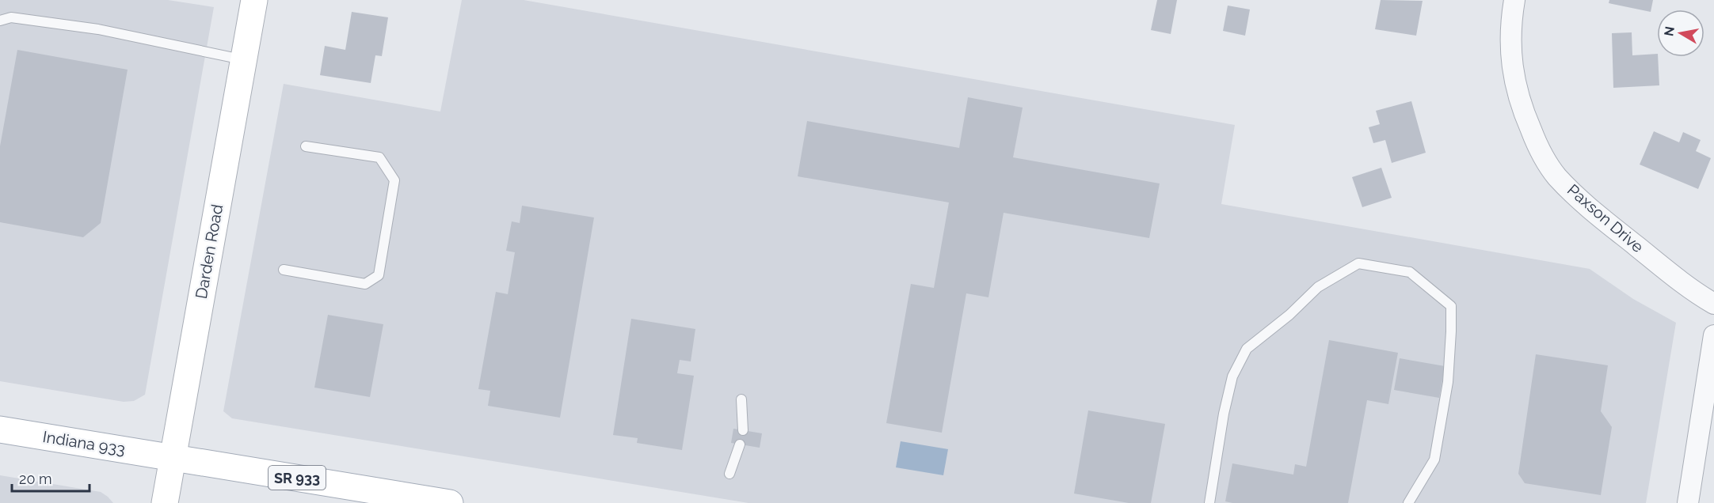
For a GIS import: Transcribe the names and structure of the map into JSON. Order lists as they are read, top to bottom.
{
  "streets": {
    "street": [
      "Paxson Drive",
      "Darden Road",
      "Indiana 933",
      "SR 933"
    ]
  },
  "crossings": [
    ["Darden Road", "Indiana 933"]
  ],
  "scale_bar": "20 m",
  "north": "left"
}
